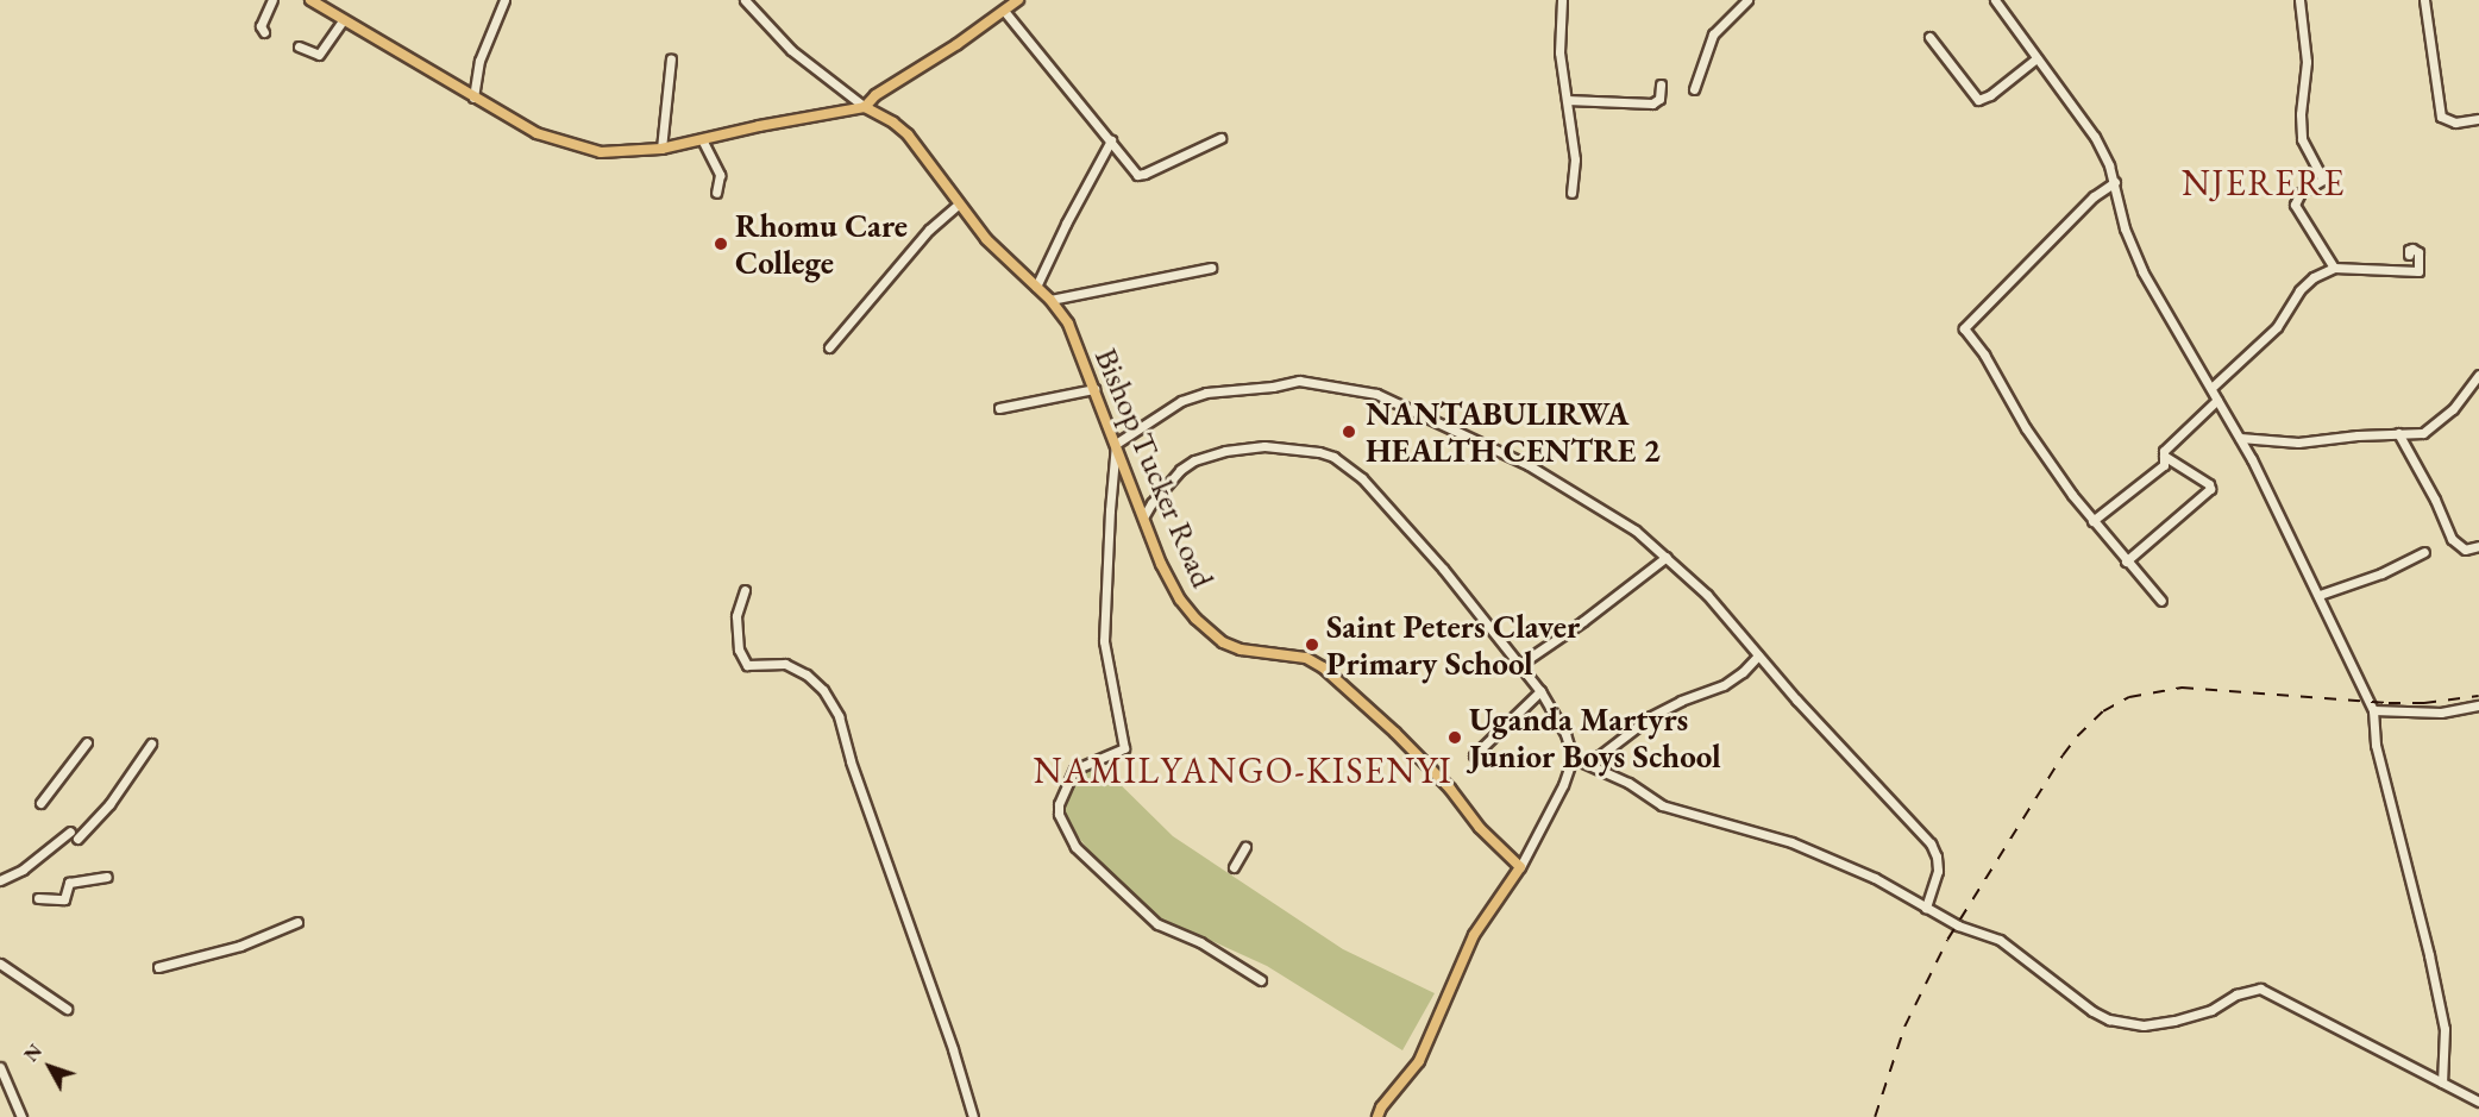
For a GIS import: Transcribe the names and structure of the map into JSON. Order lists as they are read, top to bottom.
{
  "streets": {
    "main road": ["Bishop Tucker Road"]
  },
  "districts": ["NJERERE", "NAMILYANGO-KISENYI"],
  "places": [
    "Rhomu Care College",
    "NANTABULIRWA HEALTH CENTRE 2",
    "Saint Peters Claver Primary School",
    "Uganda Martyrs Junior Boys School"
  ],
  "north": "top left"
}
